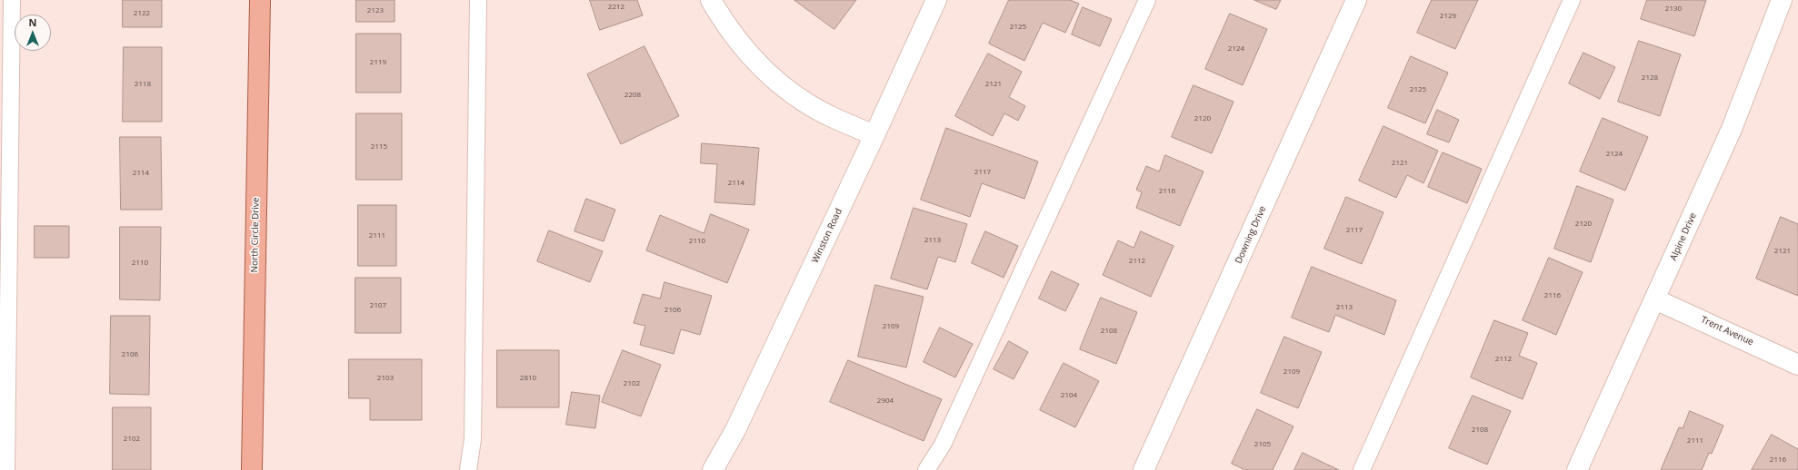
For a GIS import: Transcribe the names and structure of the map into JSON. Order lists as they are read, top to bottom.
{
  "streets": {
    "main road": ["North Circle Drive"],
    "street": [
      "Downing Drive",
      "Winston Road",
      "Alpine Drive",
      "Trent Avenue"
    ]
  },
  "crossings": [
    ["Alpine Drive", "Trent Avenue"]
  ],
  "house_numbers": [
    "2212",
    "2130",
    "2123",
    "2122",
    "2129",
    "2125",
    "2124",
    "2119",
    "2128",
    "2118",
    "2121",
    "2125",
    "2208",
    "2120",
    "2115",
    "2124",
    "2121",
    "2117",
    "2114",
    "2114",
    "2116",
    "2120",
    "2117",
    "2111",
    "2113",
    "2110",
    "2121",
    "2112",
    "2110",
    "2116",
    "2107",
    "2113",
    "2106",
    "2109",
    "2108",
    "2106",
    "2112",
    "2109",
    "2103",
    "2810",
    "2102",
    "2104",
    "2904",
    "2108",
    "2102",
    "2111",
    "2105",
    "2116"
  ],
  "north": "top"
}
